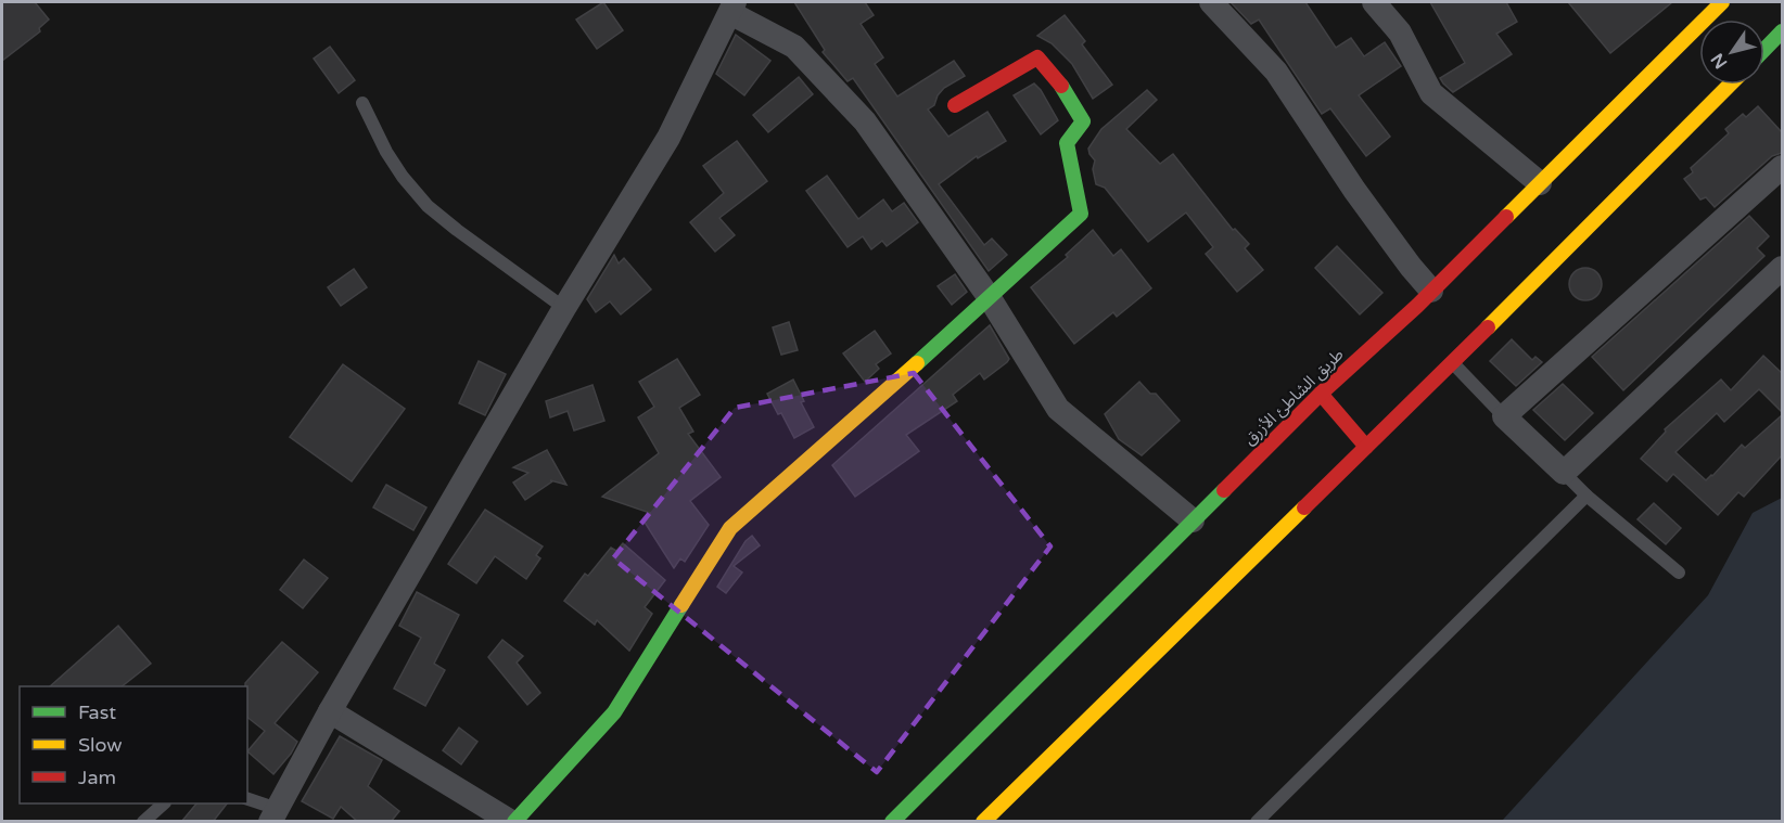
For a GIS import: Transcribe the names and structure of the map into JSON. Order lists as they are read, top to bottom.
{
  "streets": {
    "main road": ["طريق الشاطئ الأزرق"]
  },
  "legend": ["Fast", "Slow", "Jam"],
  "north": "bottom left"
}
